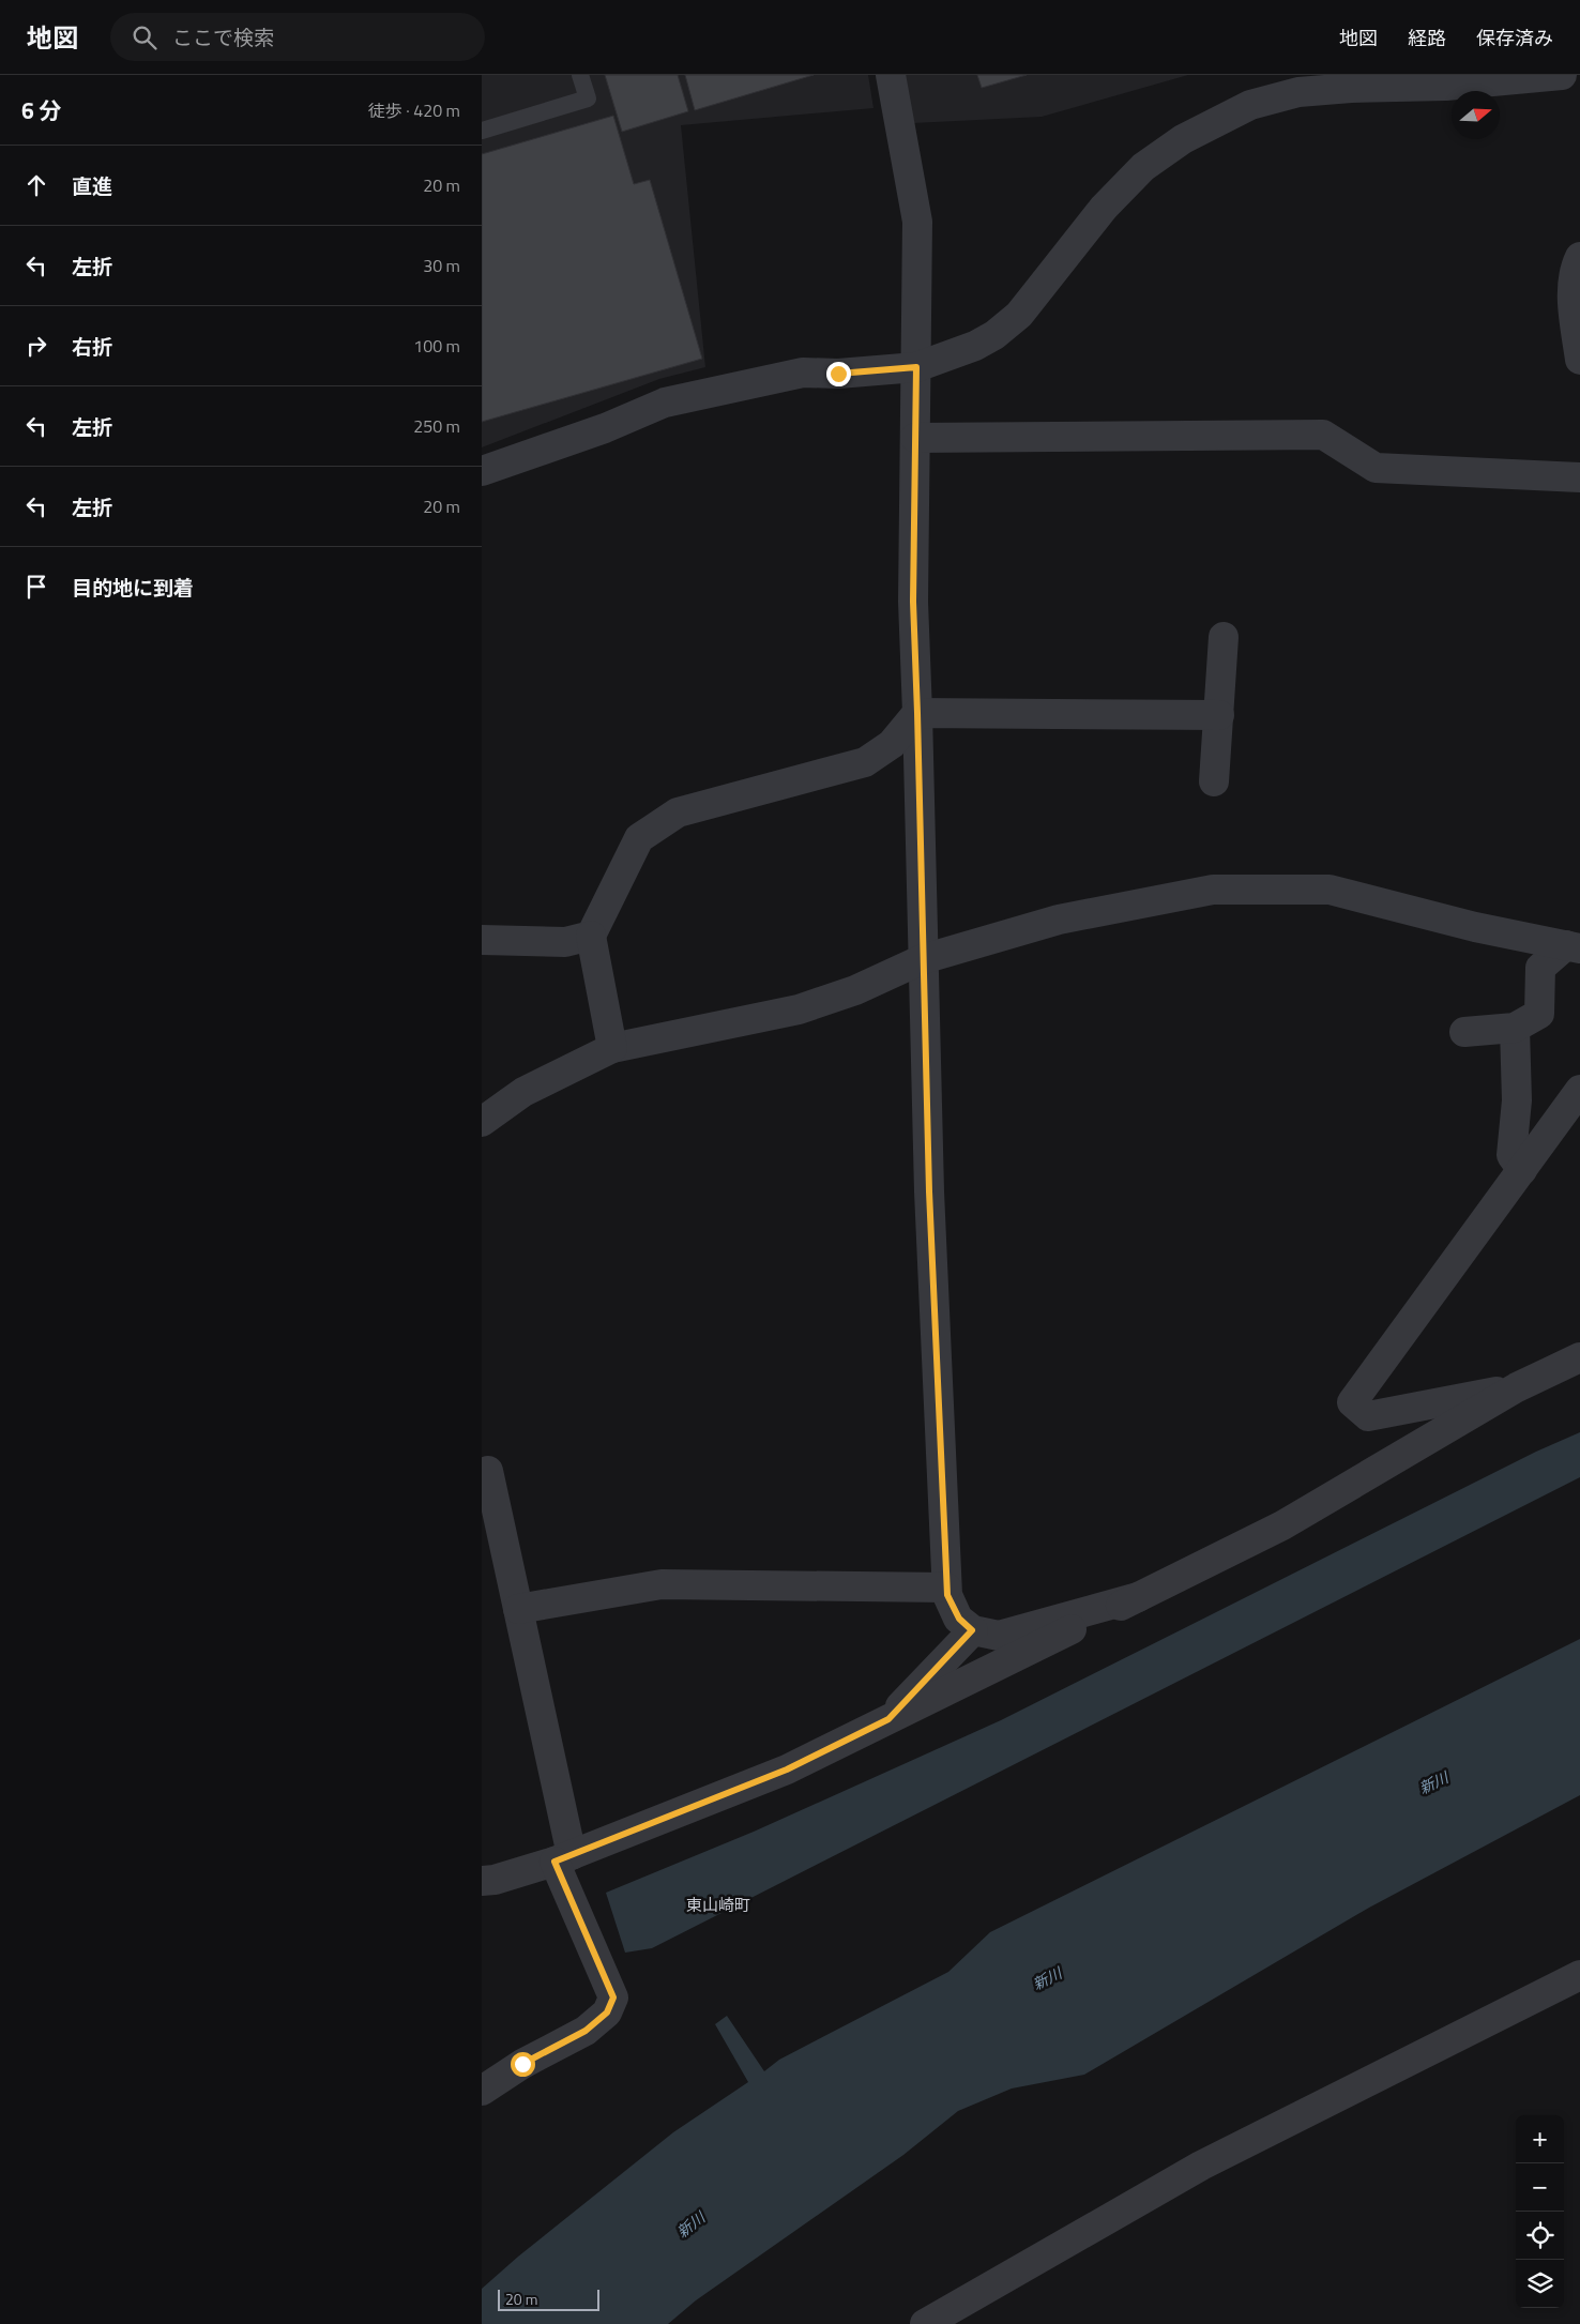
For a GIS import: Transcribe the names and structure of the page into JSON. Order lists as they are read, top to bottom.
{
  "districts": ["東山崎町"],
  "water": ["新川"],
  "scale_bar": "20 m",
  "north": "right",
  "page": {
    "header": "地図",
    "search": "ここで検索",
    "nav": ["地図", "経路", "保存済み"],
    "heading": ["6 分", "徒歩 · 420 m"],
    "list": [
      ["直進", "20 m"],
      ["左折", "30 m"],
      ["右折", "100 m"],
      ["左折", "250 m"],
      ["左折", "20 m"],
      "目的地に到着"
    ],
    "map_buttons": ["+", "−"],
    "scale": "20 m"
  }
}
